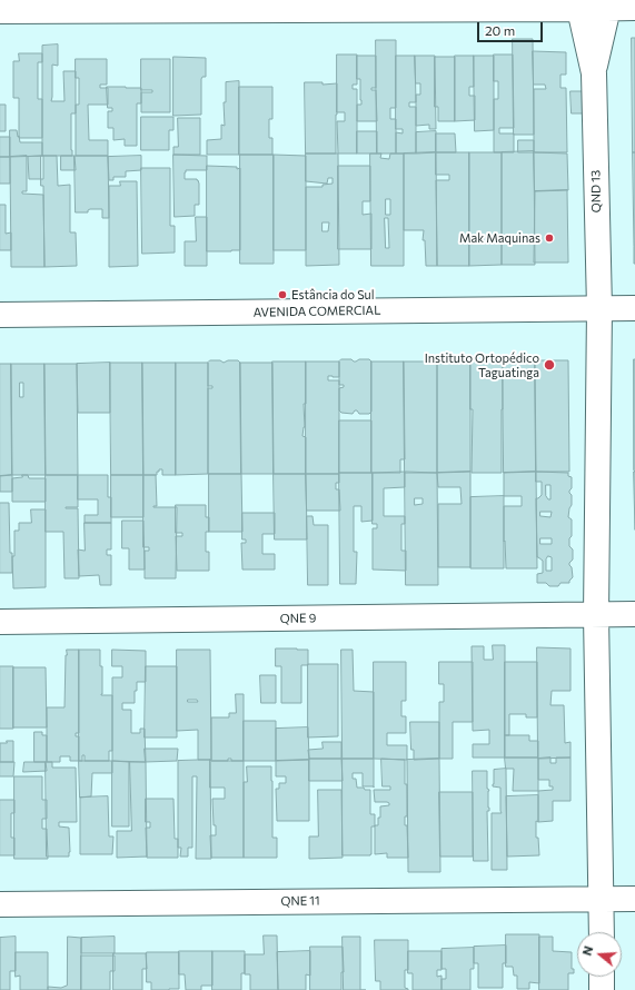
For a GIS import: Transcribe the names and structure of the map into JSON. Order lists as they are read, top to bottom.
{
  "streets": {
    "street": [
      "QND 13",
      "AVENIDA COMERCIAL",
      "QNE 9",
      "QNE 11"
    ]
  },
  "crossings": [
    ["QND 13", "AVENIDA COMERCIAL"],
    ["QND 13", "QNE 9"],
    ["QND 13", "QNE 11"]
  ],
  "places": ["Mak Maquinas", "Estância do Sul", "Instituto Ortopédico Taguatinga"],
  "scale_bar": "20 m",
  "north": "left"
}
